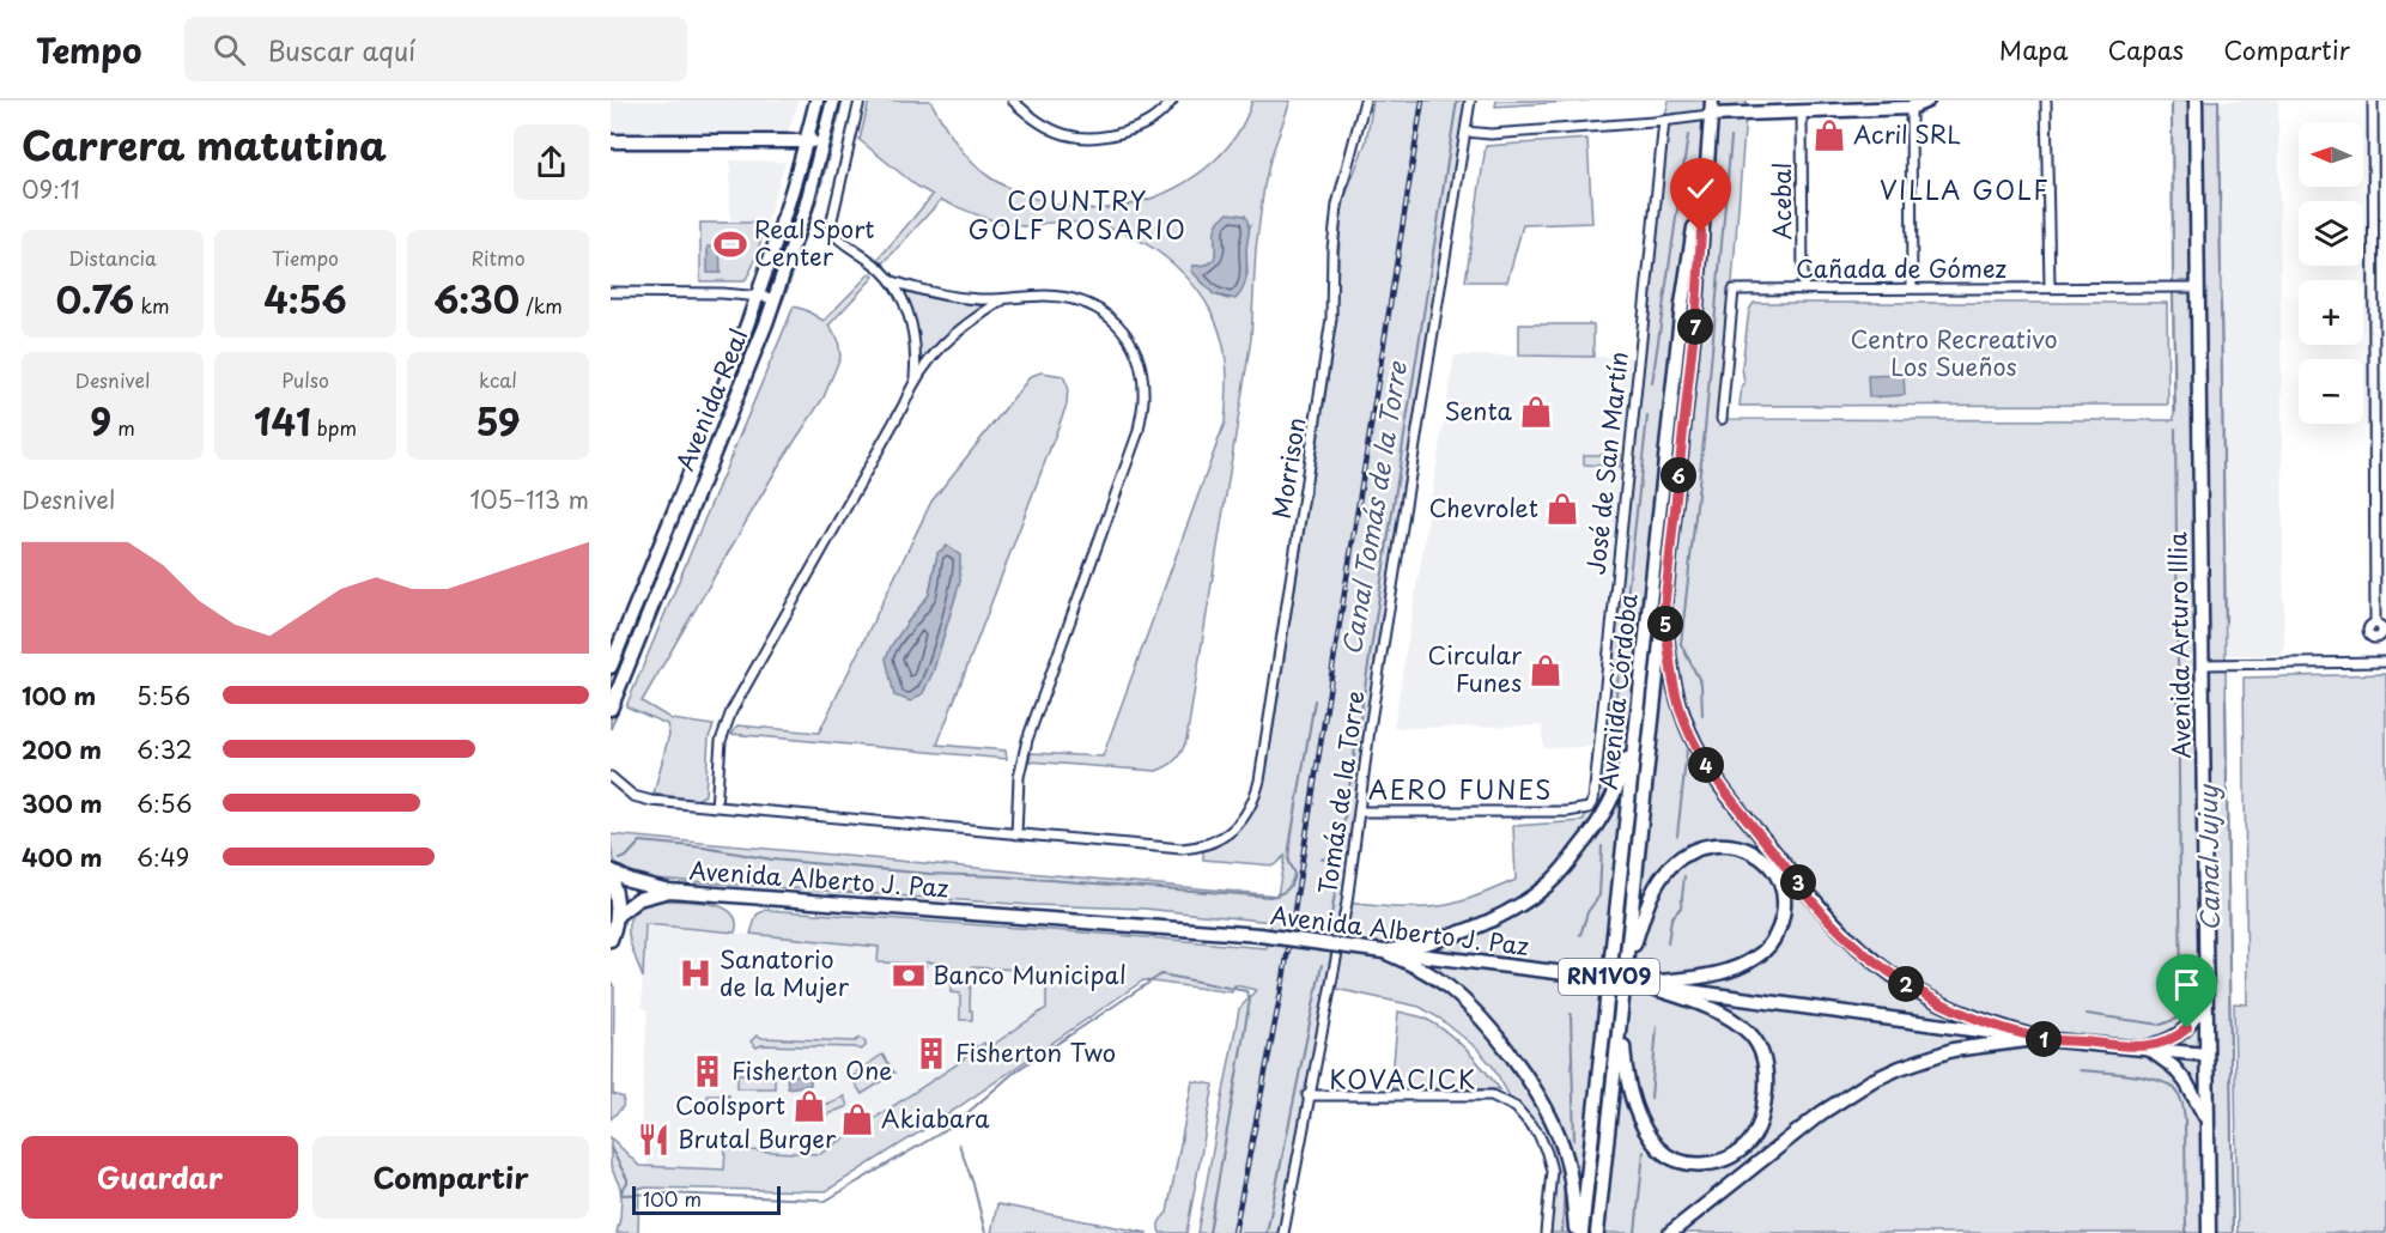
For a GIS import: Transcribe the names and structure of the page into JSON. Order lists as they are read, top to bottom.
{
  "streets": {
    "main road": [
      "Avenida Real",
      "Avenida Arturo Illia",
      "Avenida Córdoba",
      "Avenida Alberto J. Paz",
      "RN1V09"
    ],
    "street": [
      "Acebal",
      "Cañada de Gómez",
      "José de San Martín",
      "Morrison",
      "Tomás de la Torre"
    ]
  },
  "crossings": [
    ["Acebal", "Cañada de Gómez"],
    ["Cañada de Gómez", "Avenida Arturo Illia"],
    ["José de San Martín", "Tomás de la Torre"],
    ["Avenida Arturo Illia", "Avenida Alberto J. Paz"]
  ],
  "districts": [
    "VILLA GOLF",
    "COUNTRY GOLF ROSARIO",
    "AERO FUNES",
    "KOVACICK"
  ],
  "water": ["Canal Tomás de la Torre", "Canal Jujuy"],
  "parks": ["Centro Recreativo Los Sueños"],
  "places": {
    "shop": [
      "Acril SRL",
      "Senta",
      "Chevrolet",
      "Circular Funes",
      "Coolsport",
      "Akiabara"
    ],
    "sports": ["Real Sport Center"],
    "hospital": ["Sanatorio de la Mujer"],
    "bank": ["Banco Municipal"],
    "building": ["Fisherton Two", "Fisherton One"],
    "restaurant": ["Brutal Burger"]
  },
  "scale_bar": "100 m",
  "north": "left",
  "page": {
    "header": "Tempo",
    "search": "Buscar aquí",
    "nav": ["Mapa", "Capas", "Compartir"],
    "heading": ["Carrera matutina", "09:11"],
    "map_buttons": ["+", "−"],
    "stats": [
      ["Distancia", "0.76 km"],
      ["Tiempo", "4:56"],
      ["Ritmo", "6:30 /km"],
      ["Desnivel", "9 m"],
      ["Pulso", "141 bpm"],
      ["kcal", "59"]
    ],
    "pins": [
      "7",
      "6",
      "5",
      "4",
      "3",
      "2",
      "1"
    ],
    "chart": ["Desnivel", "105–113 m"],
    "list": [
      {
        "name": "100 m",
        "note": "5:56"
      },
      {
        "name": "200 m",
        "note": "6:32"
      },
      {
        "name": "300 m",
        "note": "6:56"
      },
      {
        "name": "400 m",
        "note": "6:49"
      }
    ],
    "buttons": ["Guardar", "Compartir"],
    "scale": "100 m"
  }
}
